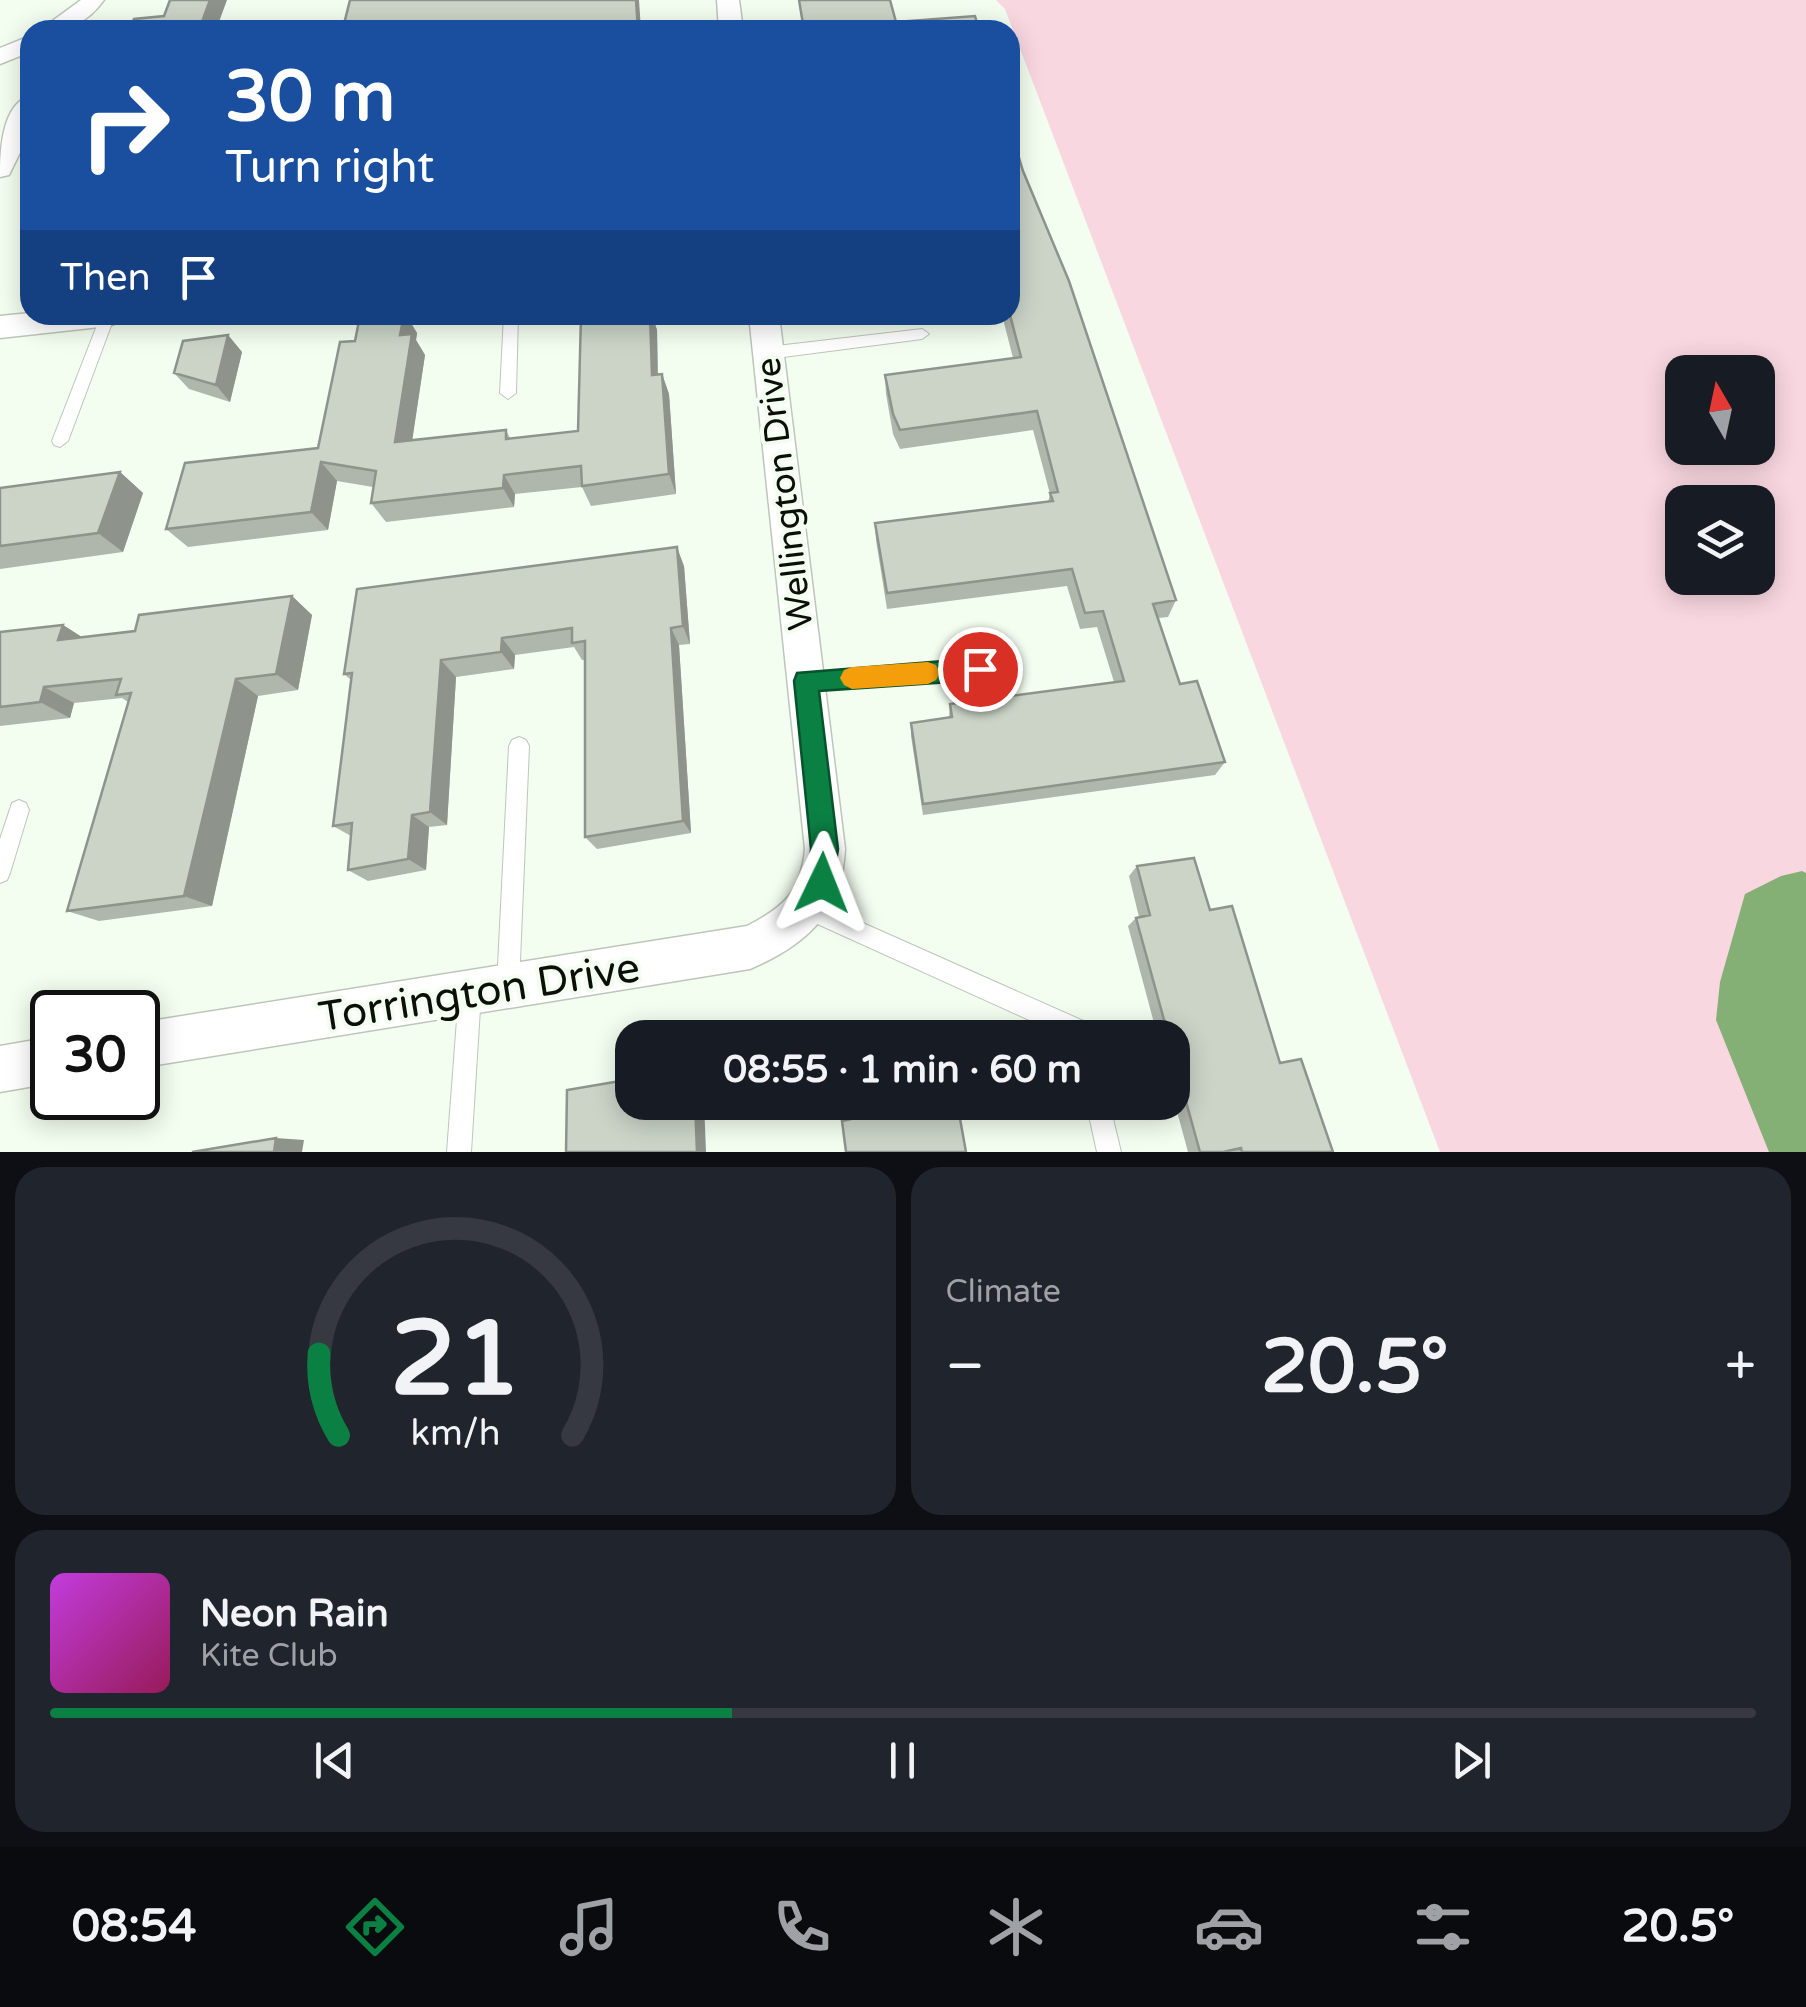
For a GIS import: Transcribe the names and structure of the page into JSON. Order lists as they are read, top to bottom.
{
  "streets": {
    "street": ["Wellington Drive", "Torrington Drive"]
  },
  "crossings": [
    ["Wellington Drive", "Torrington Drive"]
  ],
  "north": "top",
  "page": {
    "turn": ["30 m", "Turn right"],
    "then": "Then",
    "limit": "30",
    "trip": "08:55 · 1 min · 60 m",
    "tile": "Climate",
    "heat": ["−", "20.5°", "+"],
    "song": ["Neon Rain", "Kite Club"],
    "tabs": ["08:54", "20.5°"],
    "gauge": ["21", "km/h"]
  }
}
